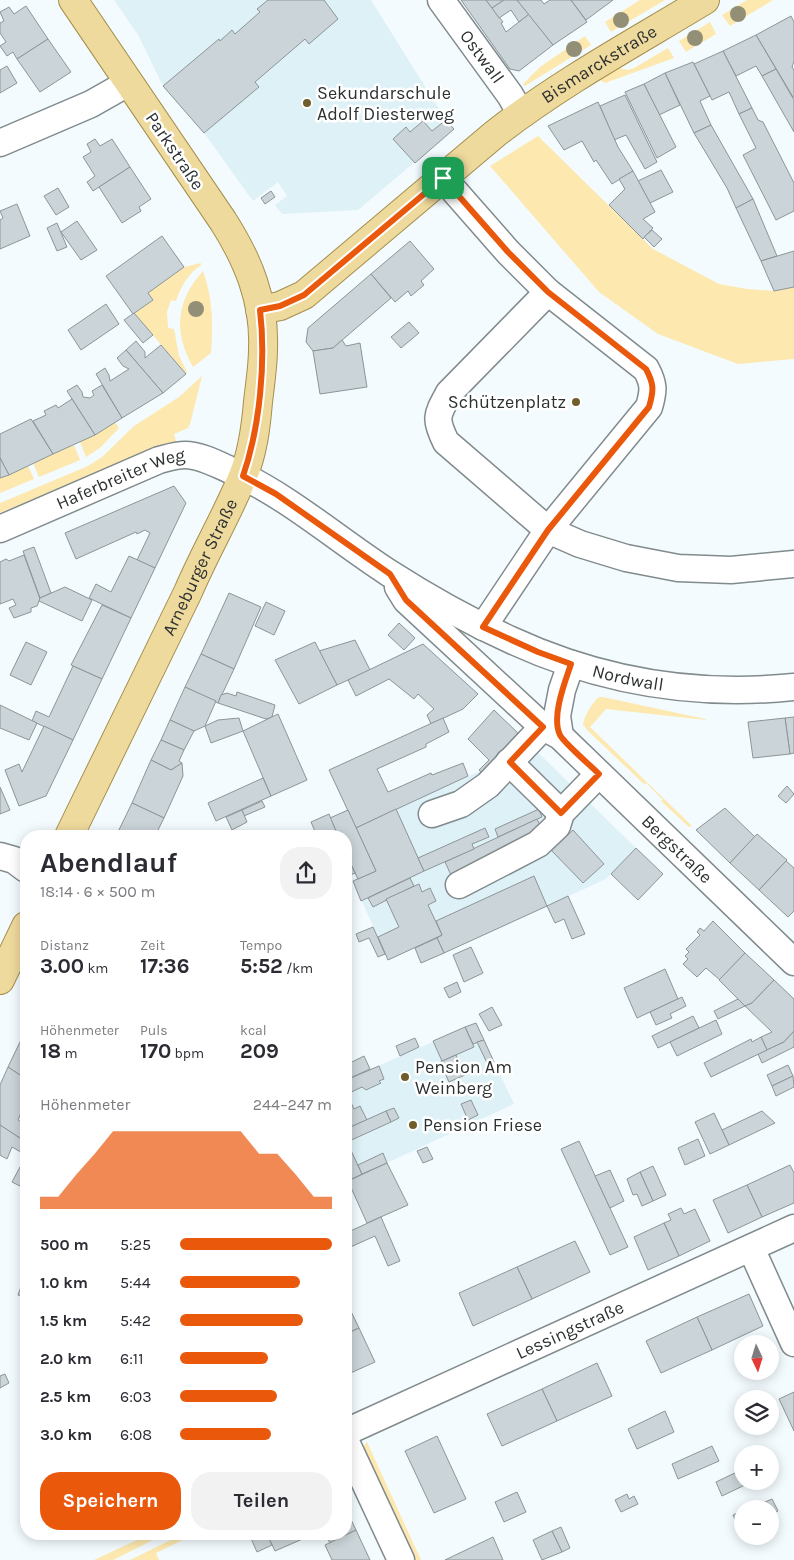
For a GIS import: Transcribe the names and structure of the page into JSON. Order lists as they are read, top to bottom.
{
  "streets": {
    "main road": ["Bismarckstraße", "Parkstraße", "Arneburger Straße"],
    "street": [
      "Ostwall",
      "Haferbreiter Weg",
      "Nordwall",
      "Bergstraße",
      "Lessingstraße"
    ]
  },
  "crossings": [
    ["Ostwall", "Bismarckstraße"],
    ["Parkstraße", "Arneburger Straße"],
    ["Haferbreiter Weg", "Arneburger Straße"],
    ["Haferbreiter Weg", "Nordwall"],
    ["Arneburger Straße", "Nordwall"],
    ["Nordwall", "Bergstraße"]
  ],
  "places": [
    "Sekundarschule Adolf Diesterweg",
    "Schützenplatz",
    "Pension Am Weinberg",
    "Pension Friese"
  ],
  "north": "bottom",
  "page": {
    "heading": ["Abendlauf", "18:14 · 6 × 500 m"],
    "stats": [
      ["Distanz", "3.00 km"],
      ["Zeit", "17:36"],
      ["Tempo", "5:52 /km"],
      ["Höhenmeter", "18 m"],
      ["Puls", "170 bpm"],
      ["kcal", "209"]
    ],
    "chart": ["Höhenmeter", "244–247 m"],
    "list": [
      {
        "name": "500 m",
        "note": "5:25"
      },
      {
        "name": "1.0 km",
        "note": "5:44"
      },
      {
        "name": "1.5 km",
        "note": "5:42"
      },
      {
        "name": "2.0 km",
        "note": "6:11"
      },
      {
        "name": "2.5 km",
        "note": "6:03"
      },
      {
        "name": "3.0 km",
        "note": "6:08"
      }
    ],
    "map_buttons": ["+", "−"],
    "buttons": ["Speichern", "Teilen"]
  }
}
